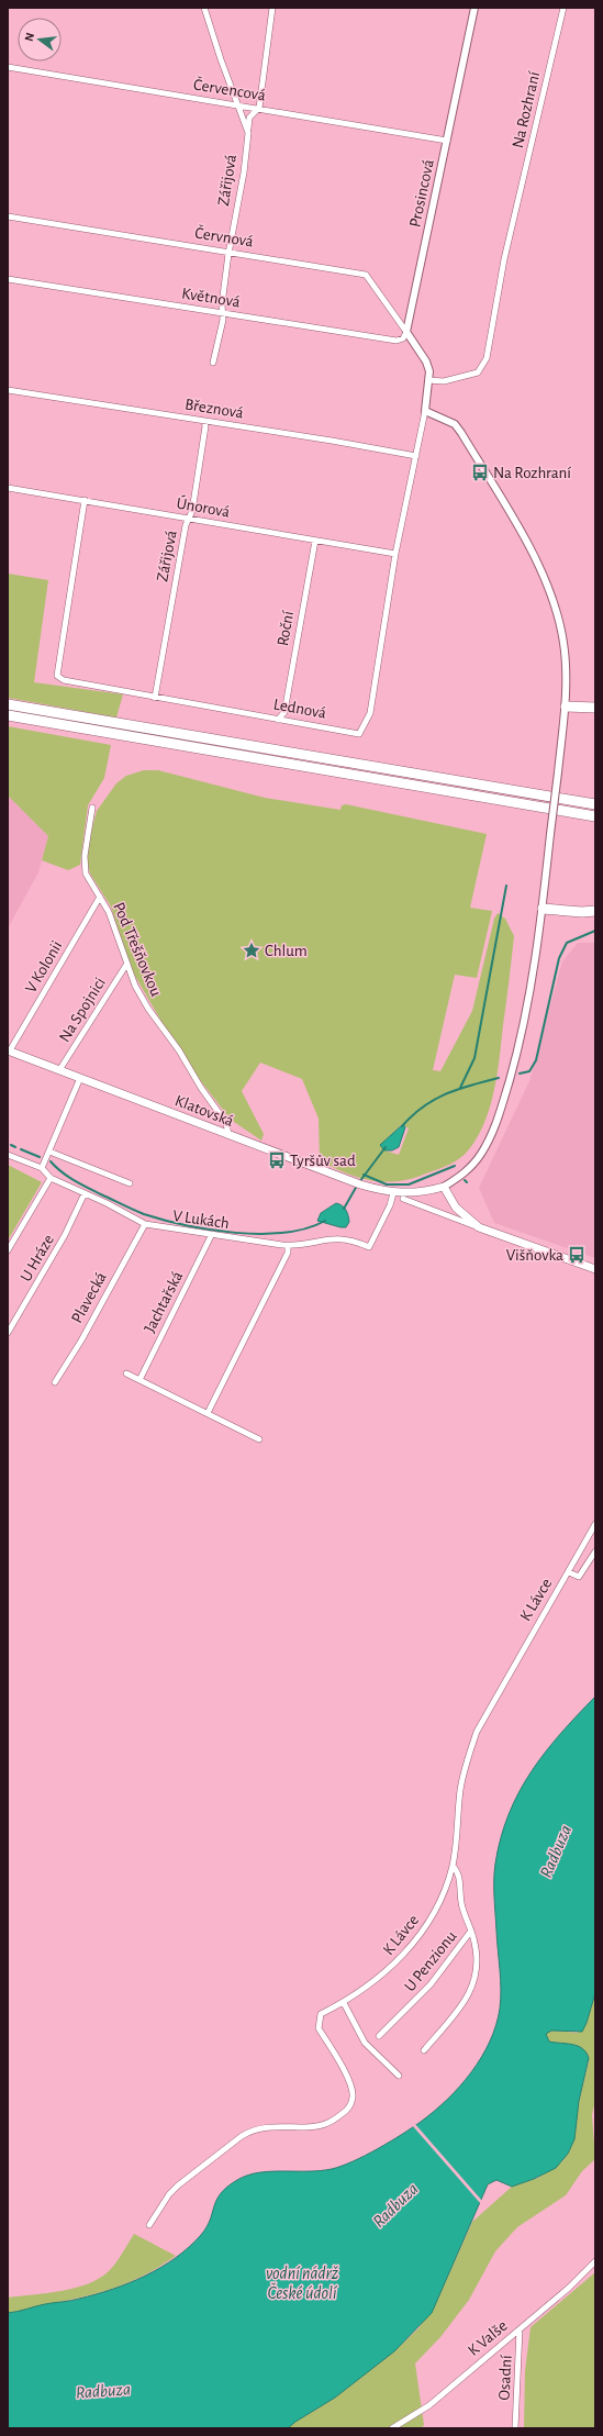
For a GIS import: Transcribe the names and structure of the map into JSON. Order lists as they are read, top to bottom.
{
  "streets": {
    "main road": ["Klatovská"],
    "street": [
      "Červencová",
      "Na Rozhraní",
      "Zářijová",
      "Prosincová",
      "Červnová",
      "Květnová",
      "Březnová",
      "Únorová",
      "Roční",
      "Lednová",
      "Pod Třešňovkou",
      "V Kolonii",
      "Na Spojnici",
      "V Lukách",
      "U Hráze",
      "Plavecká",
      "Jachtařská",
      "K Lávce",
      "U Penzionu",
      "K Valše",
      "Osadní"
    ]
  },
  "crossings": [
    ["Červencová", "Zářijová"],
    ["Červencová", "Prosincová"],
    ["Na Rozhraní", "Lednová"],
    ["Zářijová", "Červnová"],
    ["Zářijová", "Květnová"],
    ["Zářijová", "Březnová"],
    ["Zářijová", "Únorová"],
    ["Zářijová", "Lednová"],
    ["Prosincová", "Červnová"],
    ["Prosincová", "Květnová"],
    ["Červnová", "Květnová"],
    ["Březnová", "Lednová"],
    ["Únorová", "Roční"],
    ["Únorová", "Lednová"],
    ["Roční", "Lednová"],
    ["Pod Třešňovkou", "V Kolonii"],
    ["Pod Třešňovkou", "Na Spojnici"],
    ["Pod Třešňovkou", "Klatovská"],
    ["V Kolonii", "Klatovská"],
    ["Na Spojnici", "Klatovská"],
    ["Klatovská", "V Lukách"],
    ["V Lukách", "U Hráze"],
    ["V Lukách", "Plavecká"],
    ["V Lukách", "Jachtařská"],
    ["K Lávce", "U Penzionu"],
    ["K Valše", "Osadní"]
  ],
  "water": ["Radbuza", "vodní nádrž České údolí"],
  "places": {
    "bus stop": ["Na Rozhraní", "Tyršův sad", "Višňovka"],
    "place": ["Chlum"]
  },
  "north": "left"
}
